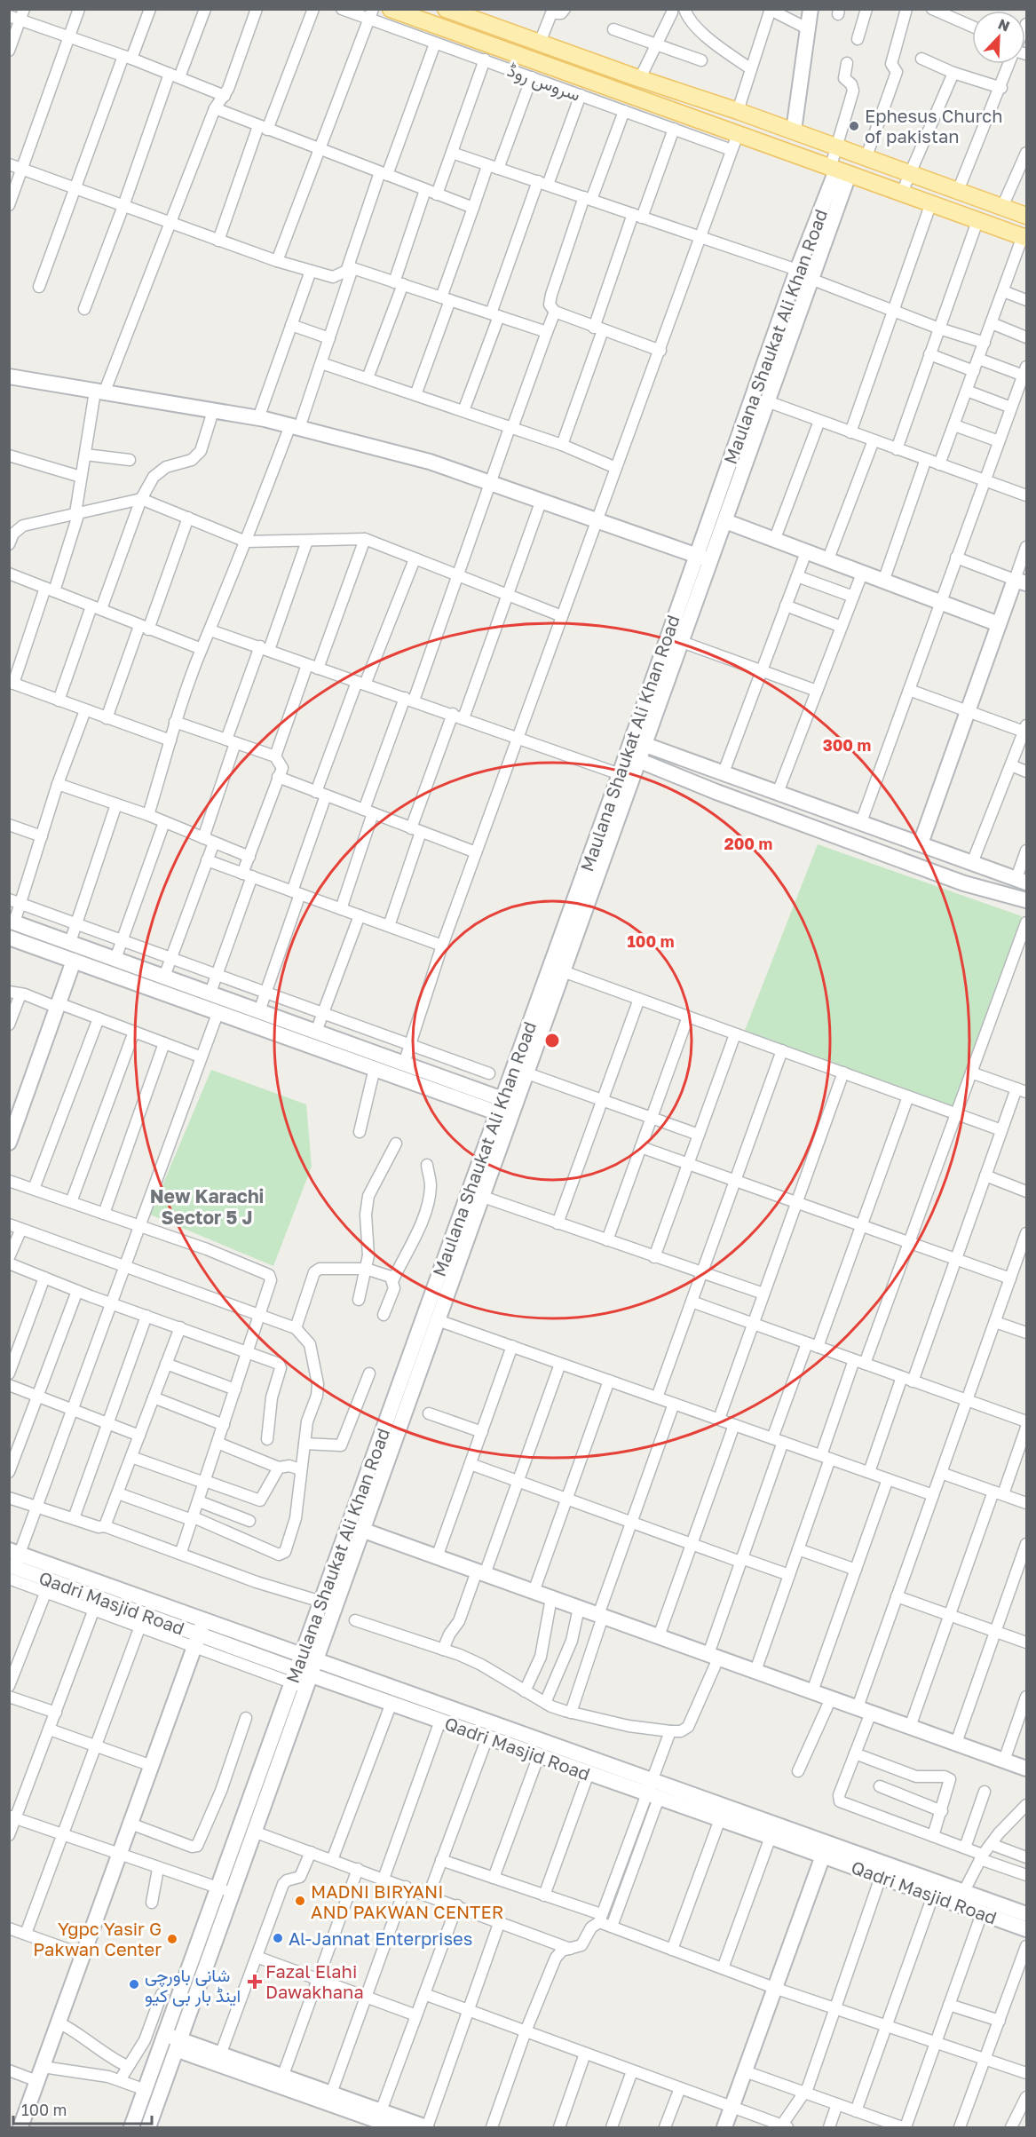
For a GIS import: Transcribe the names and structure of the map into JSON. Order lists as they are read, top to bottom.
{
  "streets": {
    "street": ["سروس روڈ", "Maulana Shaukat Ali Khan Road", "Qadri Masjid Road"]
  },
  "crossings": [
    ["Maulana Shaukat Ali Khan Road", "Qadri Masjid Road"]
  ],
  "districts": ["New Karachi Sector 5 J"],
  "places": {
    "other": [
      "Ephesus Church of pakistan",
      "MADNI BIRYANI AND PAKWAN CENTER",
      "Al-Jannat Enterprises",
      "Ygpc Yasir G Pakwan Center",
      "شانی باورچی اینڈ بار بی کیو"
    ],
    "health": ["Fazal Elahi Dawakhana"]
  },
  "scale_bar": "100 m",
  "north": "top right",
  "rings": ["300 m", "200 m", "100 m"]
}
